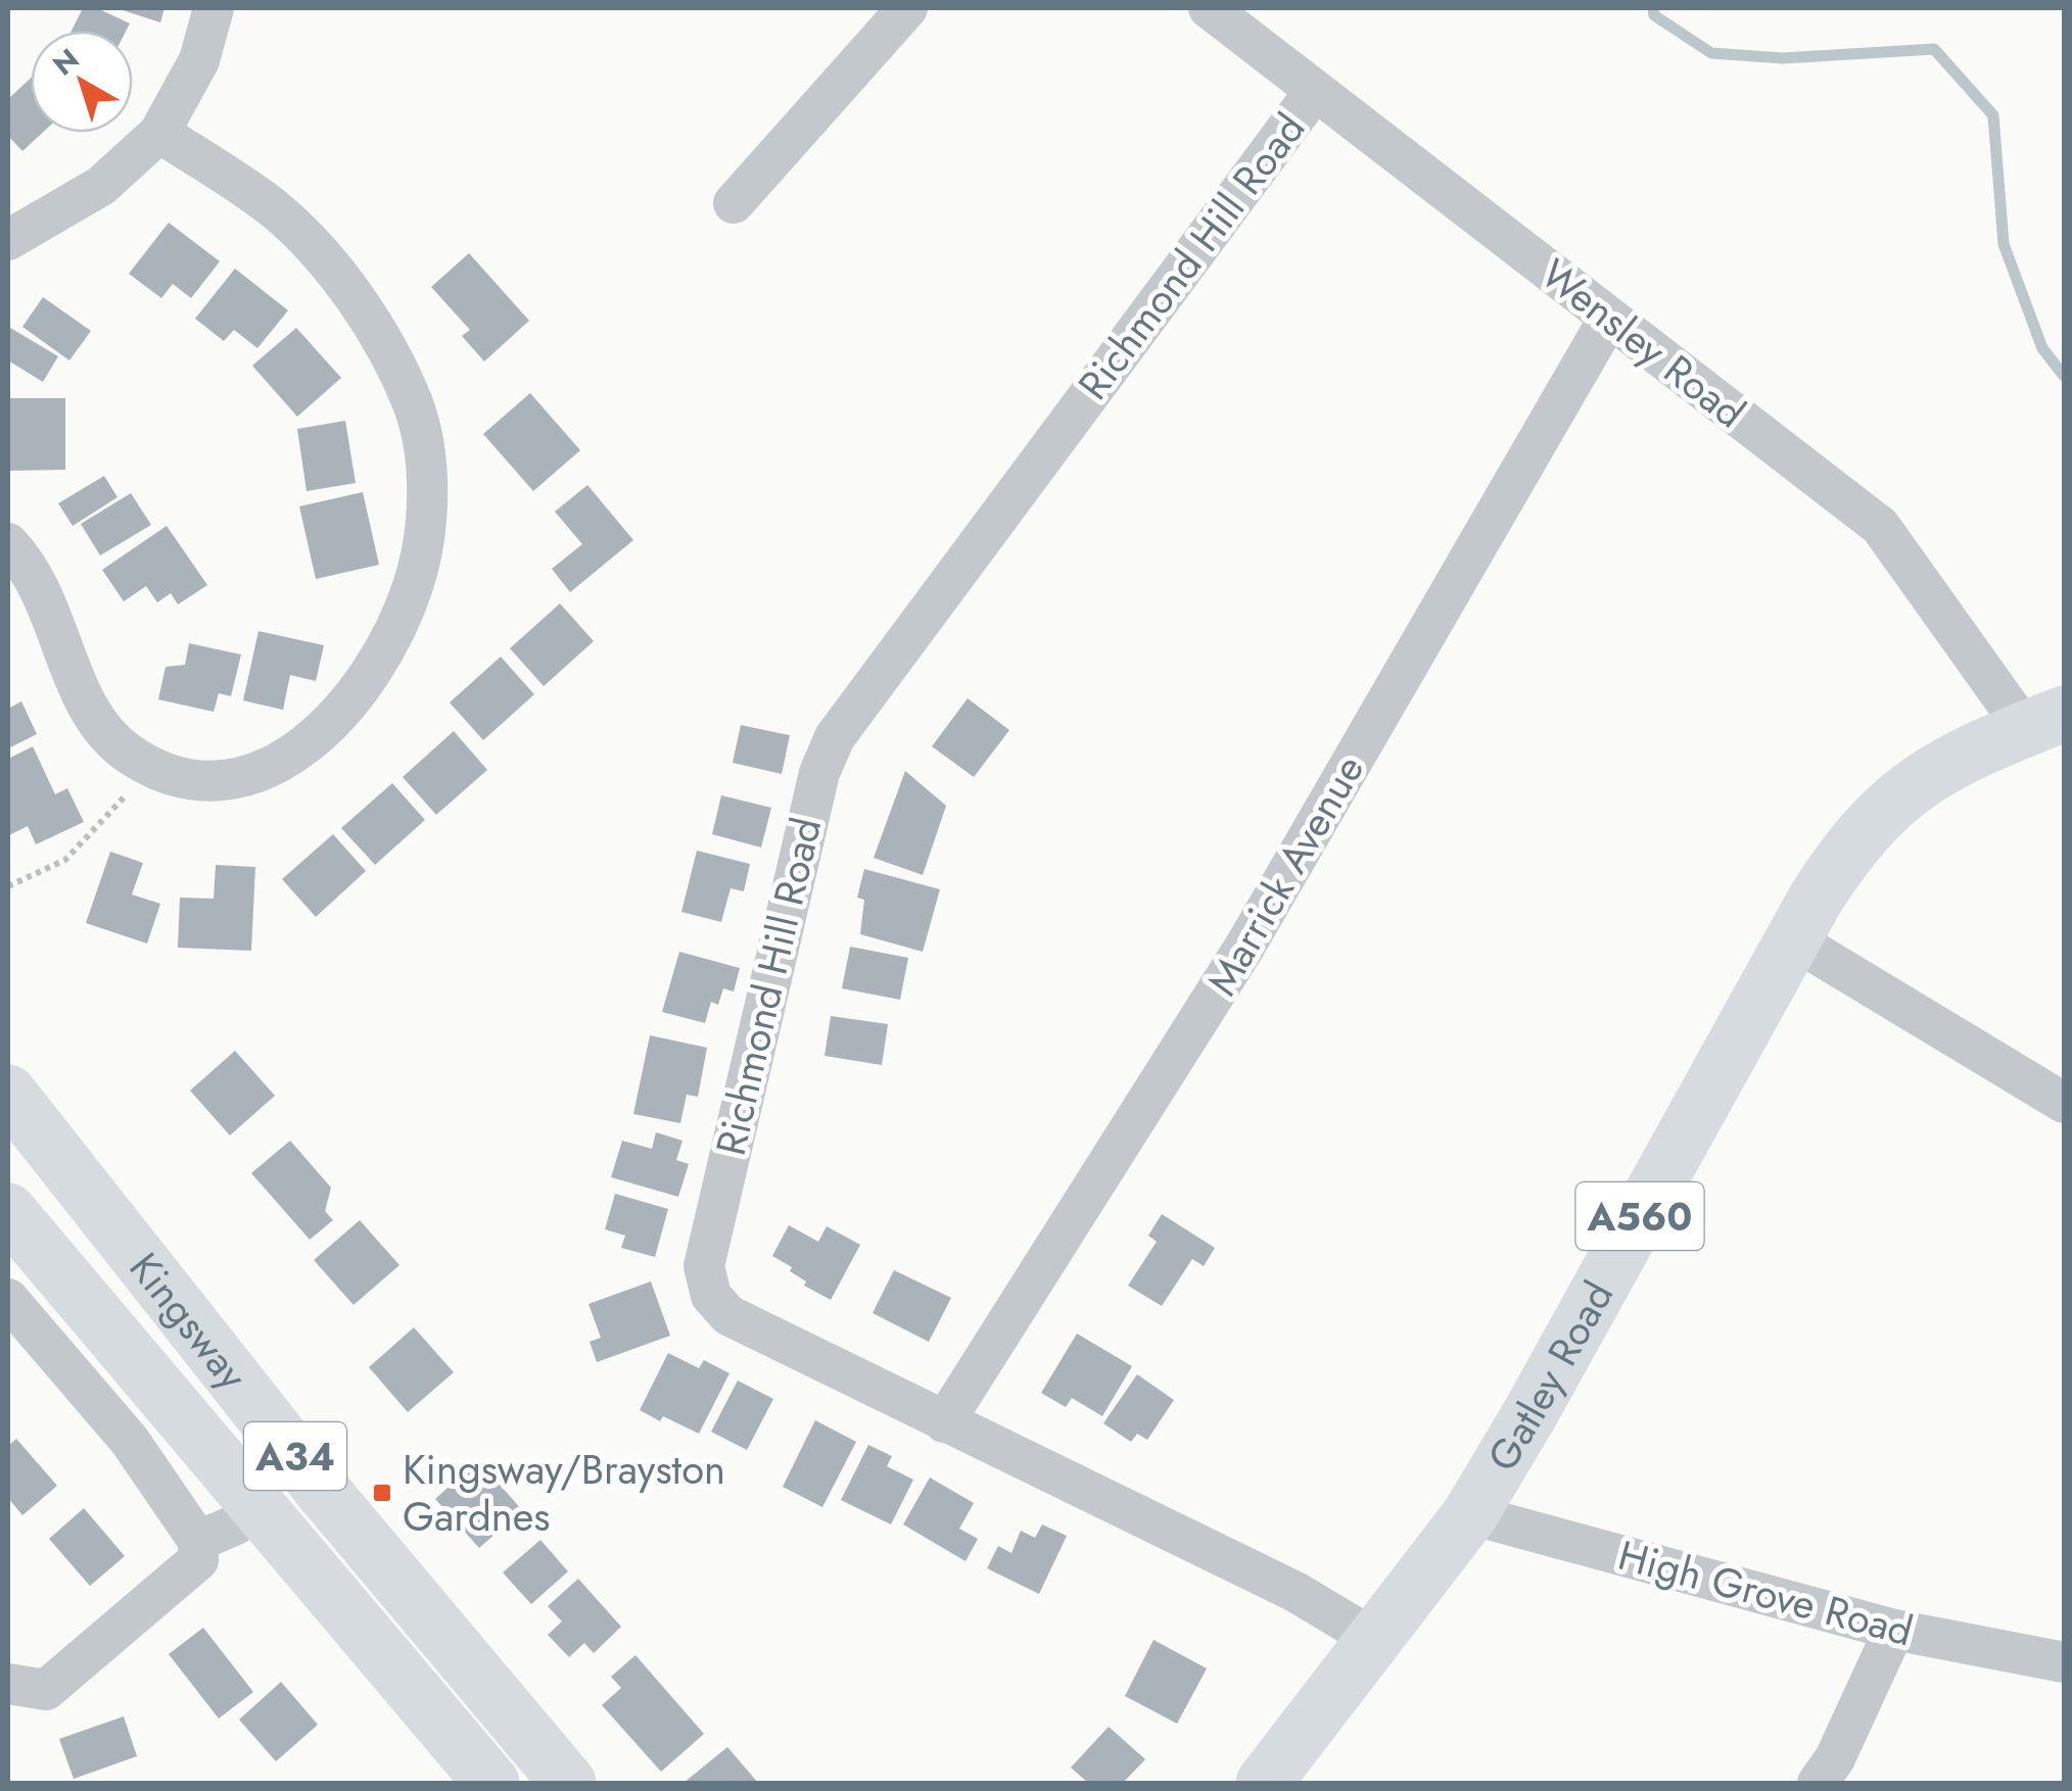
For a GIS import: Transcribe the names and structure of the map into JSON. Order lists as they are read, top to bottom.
{
  "streets": {
    "main road": [
      "A560",
      "Kingsway",
      "Gatley Road",
      "A34"
    ],
    "street": [
      "Richmond Hill Road",
      "Wensley Road",
      "Marrick Avenue",
      "High Grove Road"
    ]
  },
  "crossings": [
    ["Richmond Hill Road", "Wensley Road"],
    ["Richmond Hill Road", "Marrick Avenue"],
    ["Richmond Hill Road", "Gatley Road"],
    ["Wensley Road", "Marrick Avenue"],
    ["Wensley Road", "Gatley Road"],
    ["Gatley Road", "High Grove Road"]
  ],
  "places": {
    "transit": ["Kingsway/Brayston Gardnes"]
  },
  "north": "top left"
}
